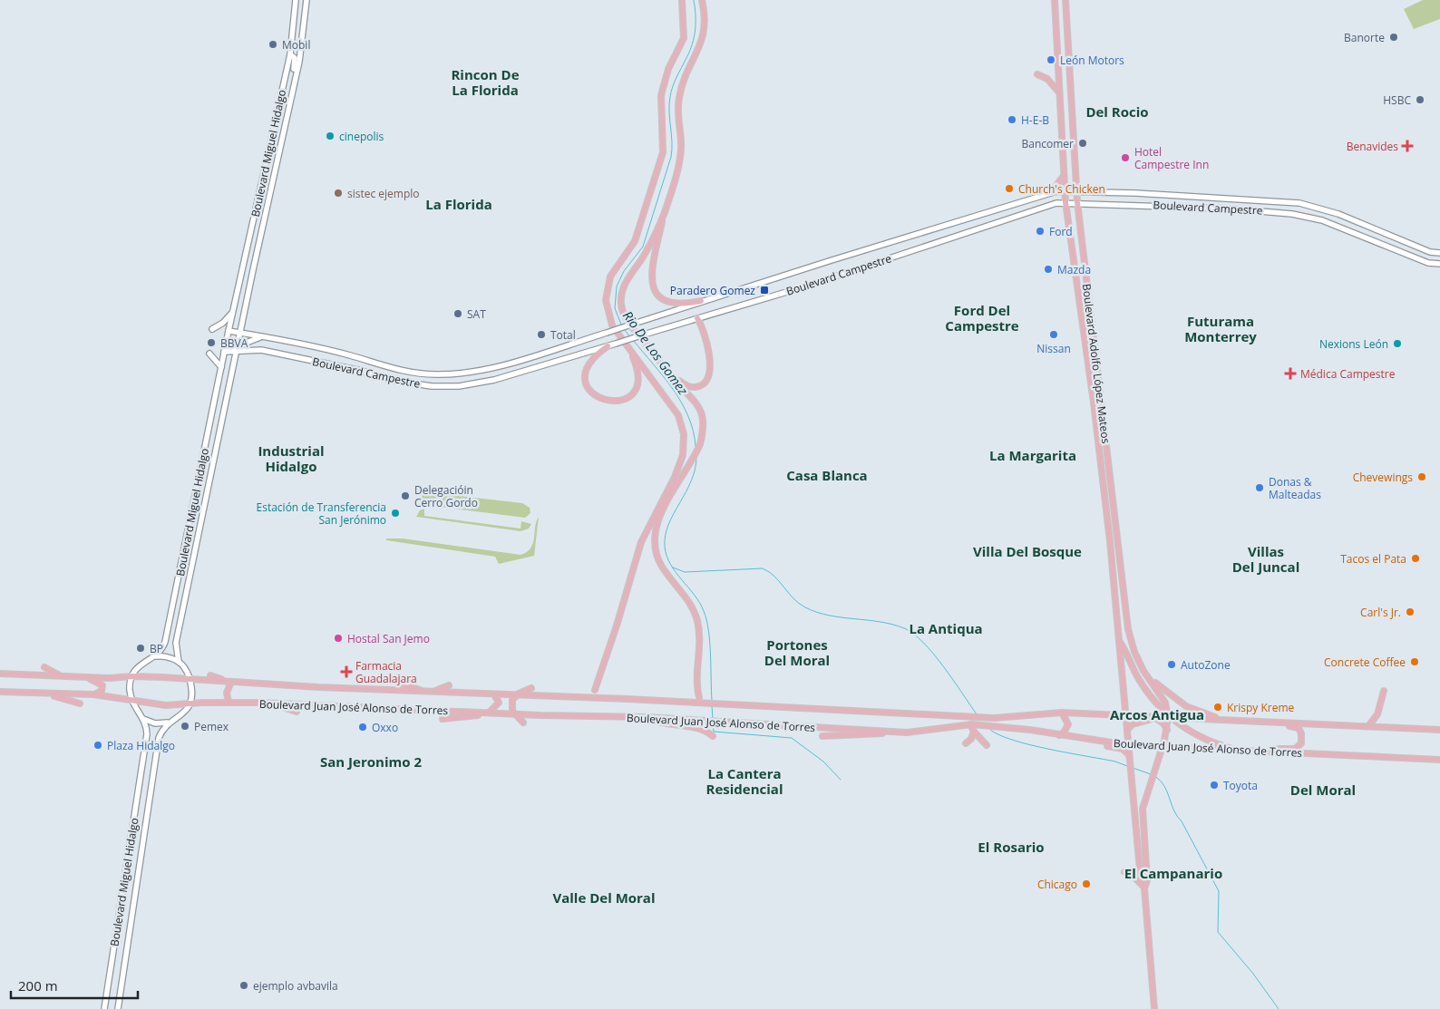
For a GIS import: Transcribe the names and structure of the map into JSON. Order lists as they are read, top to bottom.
{
  "streets": {
    "main road": [
      "Boulevard Miguel Hidalgo",
      "Boulevard Campestre",
      "Boulevard Adolfo López Mateos",
      "Boulevard Juan José Alonso de Torres"
    ]
  },
  "crossings": [
    ["Boulevard Miguel Hidalgo", "Boulevard Campestre"],
    ["Boulevard Miguel Hidalgo", "Boulevard Juan José Alonso de Torres"],
    ["Boulevard Campestre", "Boulevard Adolfo López Mateos"],
    ["Boulevard Adolfo López Mateos", "Boulevard Juan José Alonso de Torres"]
  ],
  "districts": [
    "Rincon De La Florida",
    "Del Rocio",
    "La Florida",
    "Ford Del Campestre",
    "Futurama Monterrey",
    "Industrial Hidalgo",
    "La Margarita",
    "Casa Blanca",
    "Villa Del Bosque",
    "Villas Del Juncal",
    "La Antiqua",
    "Portones Del Moral",
    "Arcos Antigua",
    "San Jeronimo 2",
    "La Cantera Residencial",
    "Del Moral",
    "El Rosario",
    "El Campanario",
    "Valle Del Moral"
  ],
  "water": ["Rio De Los Gomez"],
  "places": {
    "other": [
      "Banorte",
      "Mobil",
      "León Motors",
      "HSBC",
      "H-E-B",
      "cinepolis",
      "Bancomer",
      "Hotel Campestre Inn",
      "Church's Chicken",
      "sistec ejemplo",
      "Ford",
      "Mazda",
      "SAT",
      "Total",
      "Nissan",
      "BBVA",
      "Nexions León",
      "Chevewings",
      "Donas & Malteadas",
      "Delegacióin Cerro Gordo",
      "Estación de Transferencia San Jerónimo",
      "Tacos el Pata",
      "Carl's Jr.",
      "Hostal San Jemo",
      "BP",
      "Concrete Coffee",
      "AutoZone",
      "Krispy Kreme",
      "Pemex",
      "Oxxo",
      "Plaza Hidalgo",
      "Toyota",
      "Chicago",
      "ejemplo avbavila"
    ],
    "health": ["Benavides", "Médica Campestre", "Farmacia Guadalajara"],
    "transit": ["Paradero Gomez"]
  },
  "scale_bar": "200 m"
}
